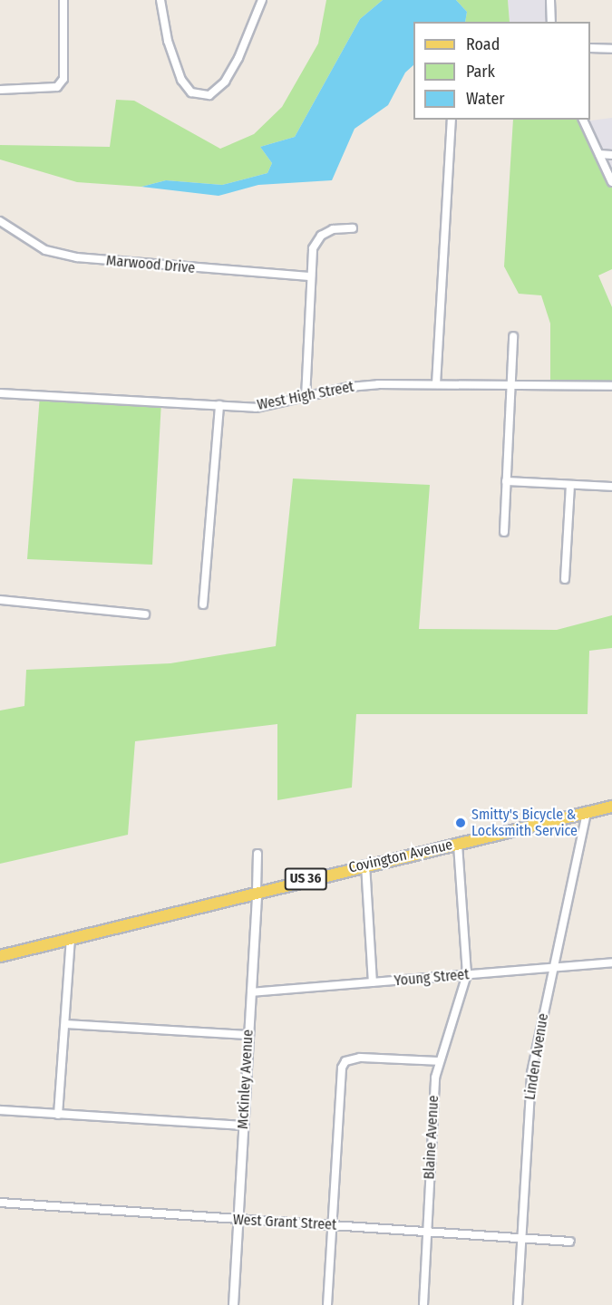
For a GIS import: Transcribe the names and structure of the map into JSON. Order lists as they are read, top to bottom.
{
  "streets": {
    "main road": ["Covington Avenue", "US 36"],
    "street": [
      "Marwood Drive",
      "West High Street",
      "Young Street",
      "Linden Avenue",
      "McKinley Avenue",
      "Blaine Avenue",
      "West Grant Street"
    ]
  },
  "crossings": [
    ["Covington Avenue", "Linden Avenue"],
    ["Covington Avenue", "McKinley Avenue"],
    ["Young Street", "Linden Avenue"],
    ["Young Street", "McKinley Avenue"],
    ["Young Street", "Blaine Avenue"],
    ["Linden Avenue", "West Grant Street"],
    ["McKinley Avenue", "West Grant Street"],
    ["Blaine Avenue", "West Grant Street"]
  ],
  "places": ["Smitty's Bicycle & Locksmith Service"],
  "legend": ["Road", "Park", "Water"]
}
